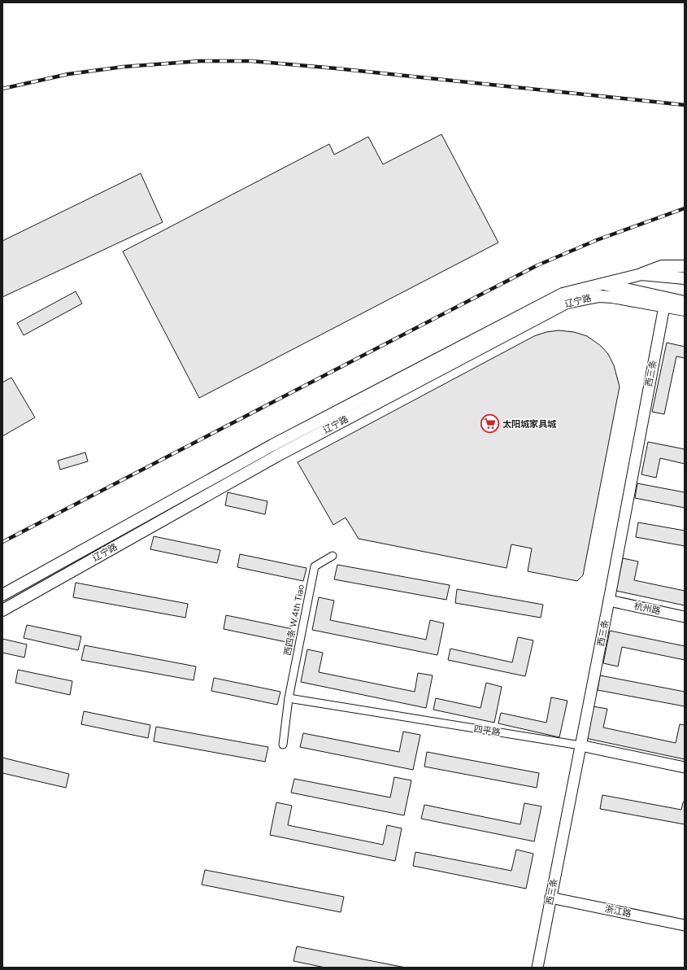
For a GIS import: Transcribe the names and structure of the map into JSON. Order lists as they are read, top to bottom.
{
  "streets": {
    "main road": ["辽宁路"],
    "street": [
      "西三条",
      "杭州路",
      "西四条 W.4th Tiao",
      "四平路",
      "浙江路"
    ]
  },
  "crossings": [
    ["辽宁路", "西三条"],
    ["西三条", "杭州路"],
    ["西三条", "四平路"],
    ["西三条", "浙江路"],
    ["西四条 W.4th Tiao", "四平路"]
  ],
  "places": {
    "supermarket": ["太阳城家具城"]
  }
}
